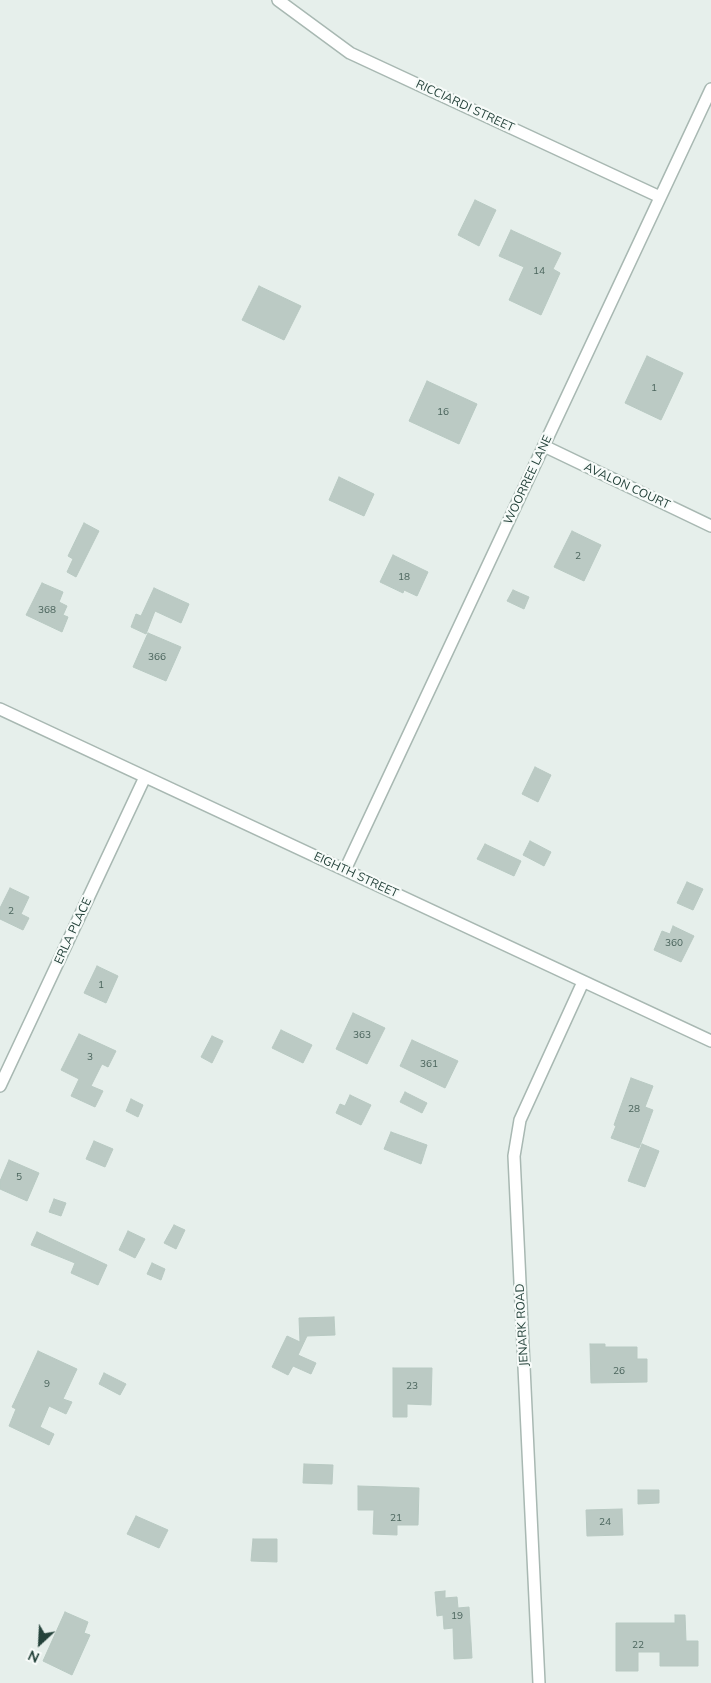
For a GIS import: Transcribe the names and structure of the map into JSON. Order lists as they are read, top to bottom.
{
  "streets": {
    "street": [
      "RICCIARDI STREET",
      "WOORREE LANE",
      "AVALON COURT",
      "EIGHTH STREET",
      "ERLA PLACE",
      "JENARK ROAD"
    ]
  },
  "crossings": [
    ["RICCIARDI STREET", "WOORREE LANE"],
    ["WOORREE LANE", "AVALON COURT"],
    ["WOORREE LANE", "EIGHTH STREET"],
    ["EIGHTH STREET", "ERLA PLACE"],
    ["EIGHTH STREET", "JENARK ROAD"]
  ],
  "house_numbers": [
    "14",
    "1",
    "16",
    "2",
    "18",
    "368",
    "366",
    "2",
    "360",
    "1",
    "363",
    "3",
    "361",
    "28",
    "5",
    "26",
    "9",
    "23",
    "21",
    "24",
    "19",
    "22"
  ],
  "north": "bottom left"
}
